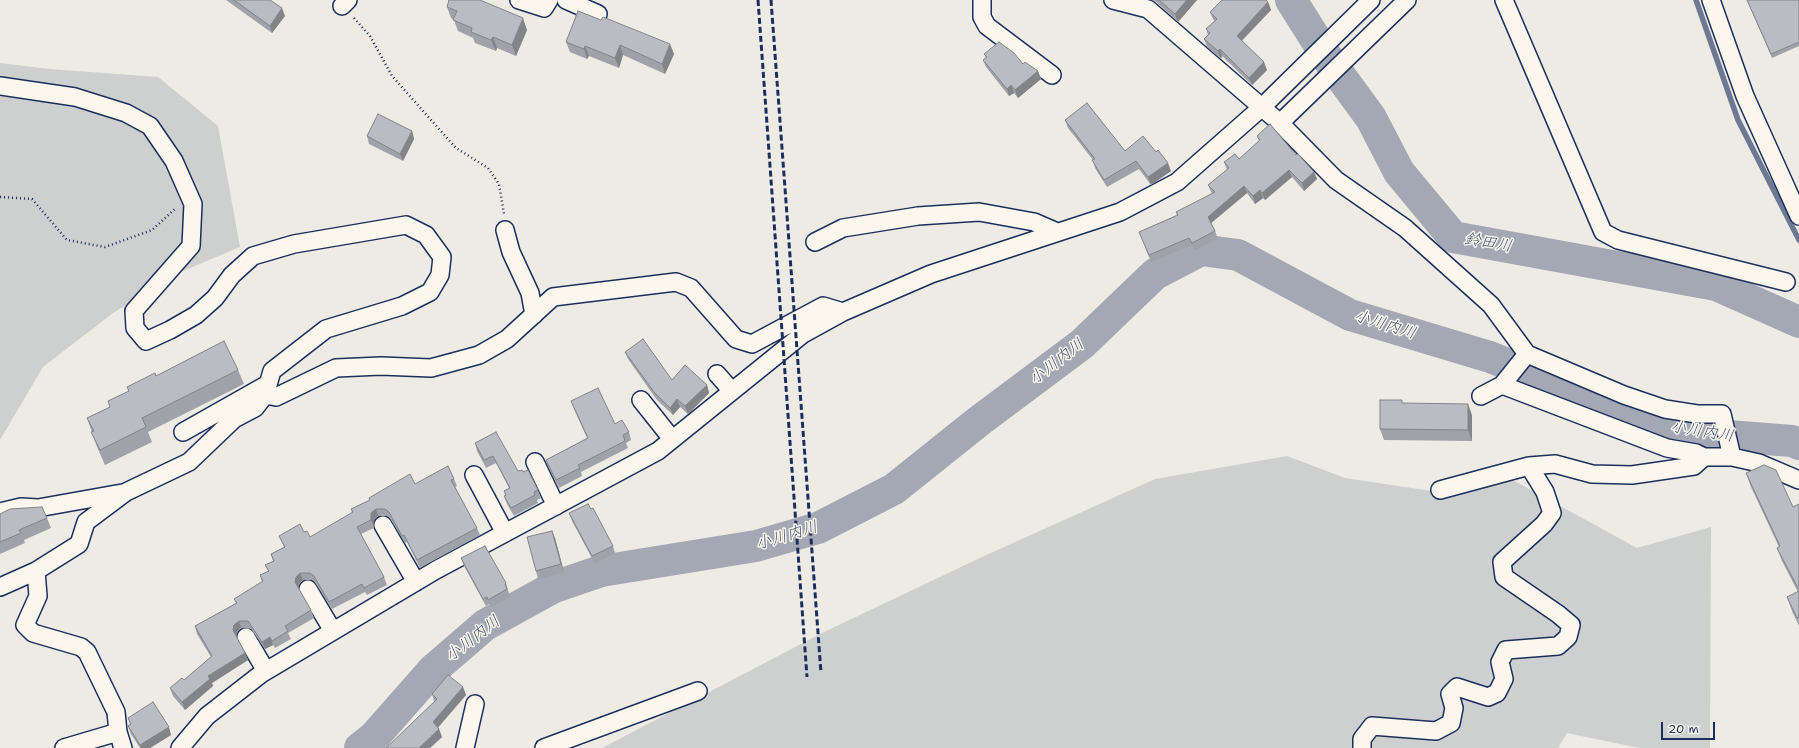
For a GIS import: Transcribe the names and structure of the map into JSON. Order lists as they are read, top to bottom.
{
  "water": ["鈴田川", "小川内川"],
  "scale_bar": "20 m"
}
